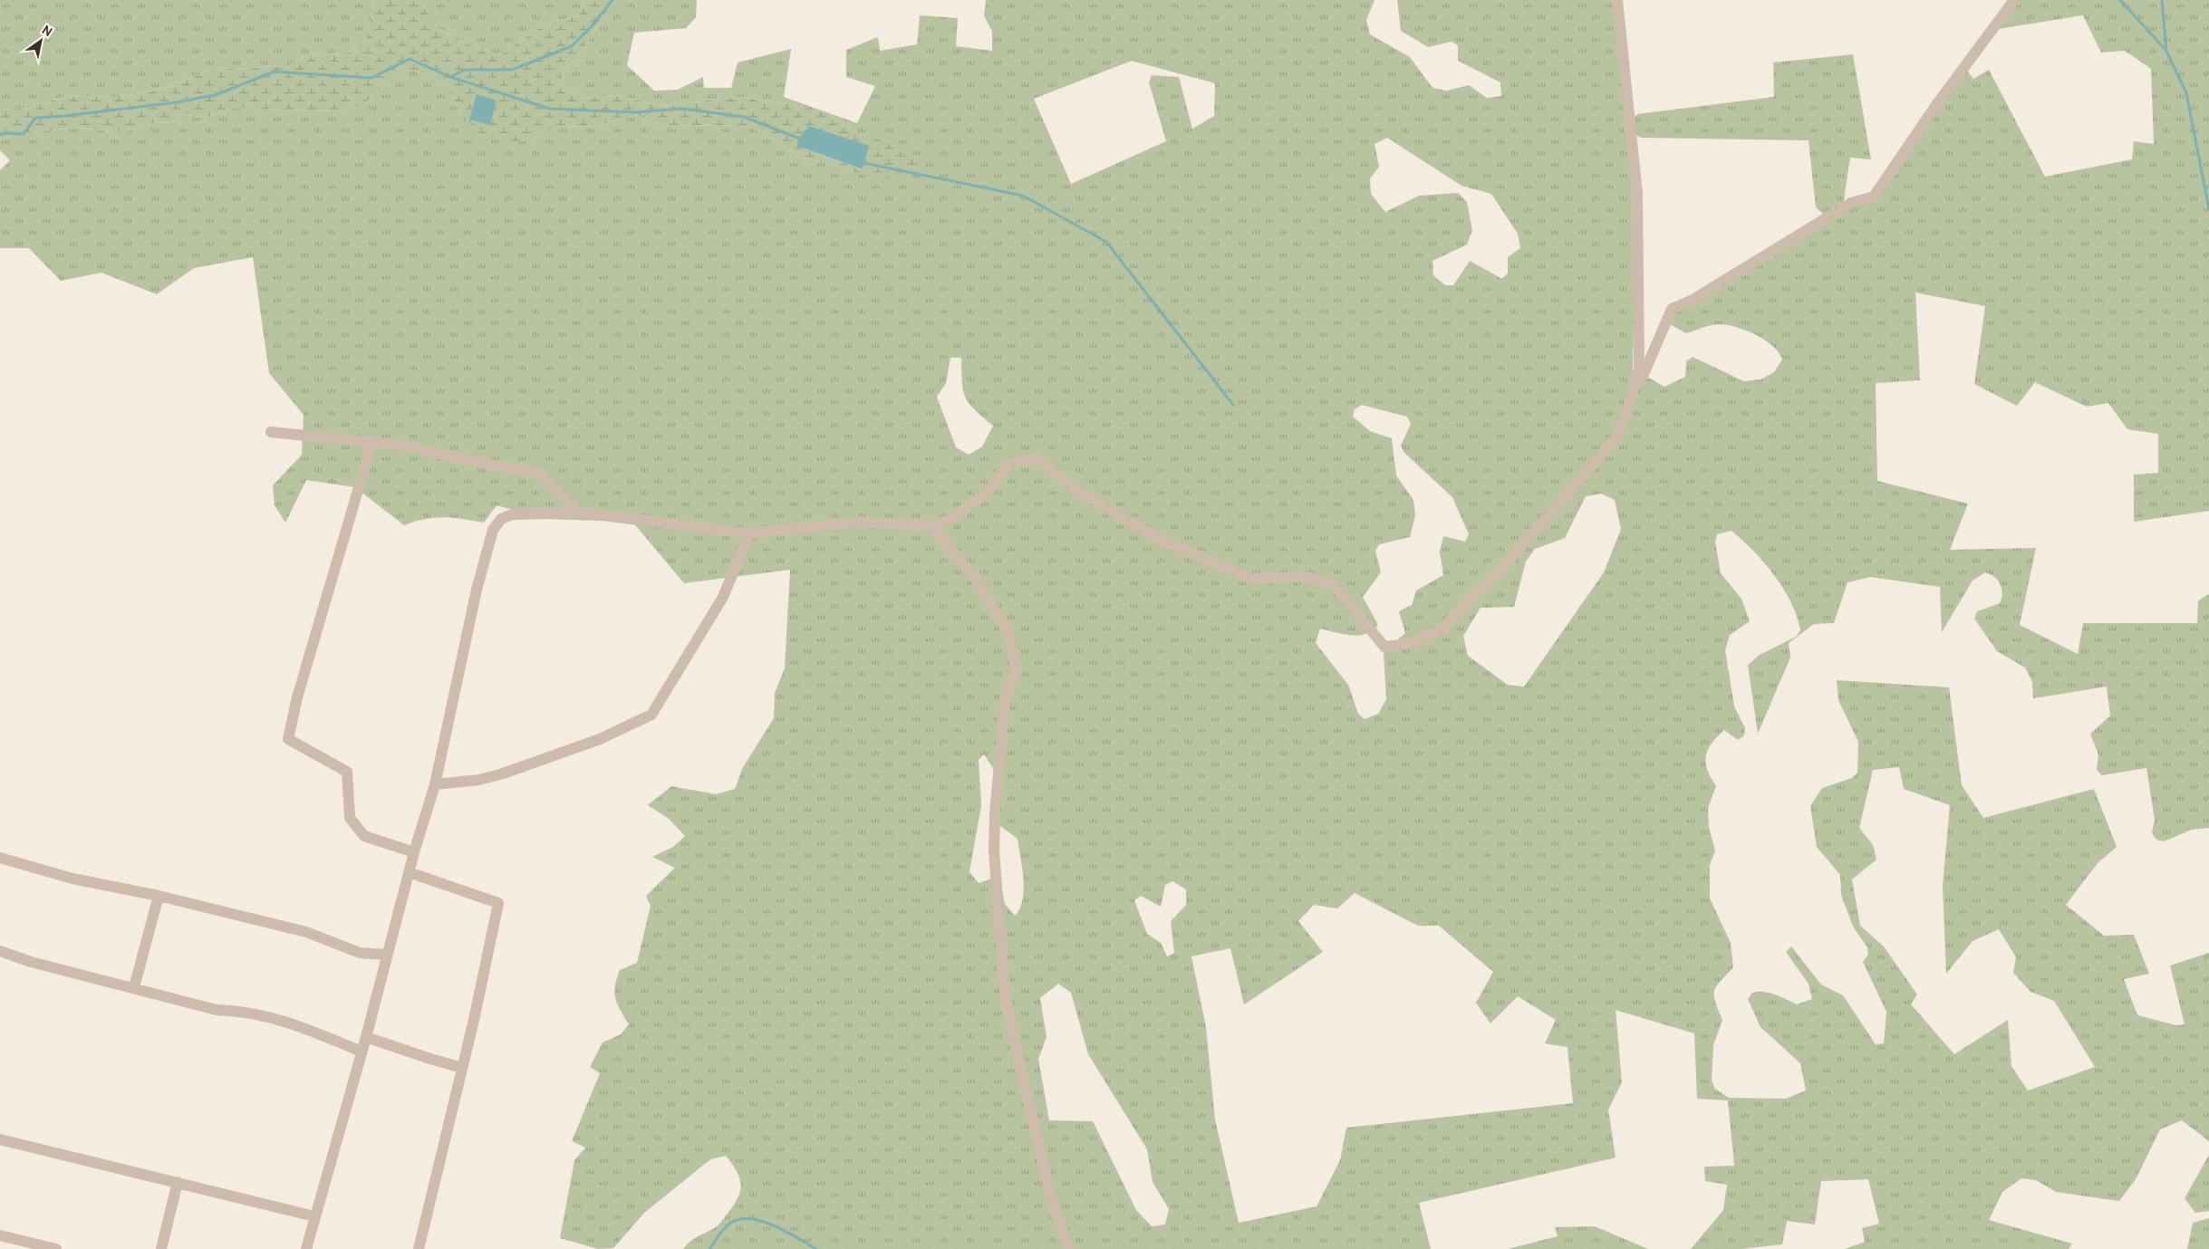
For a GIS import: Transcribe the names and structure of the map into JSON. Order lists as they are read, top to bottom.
{
  "north": "top right"
}
